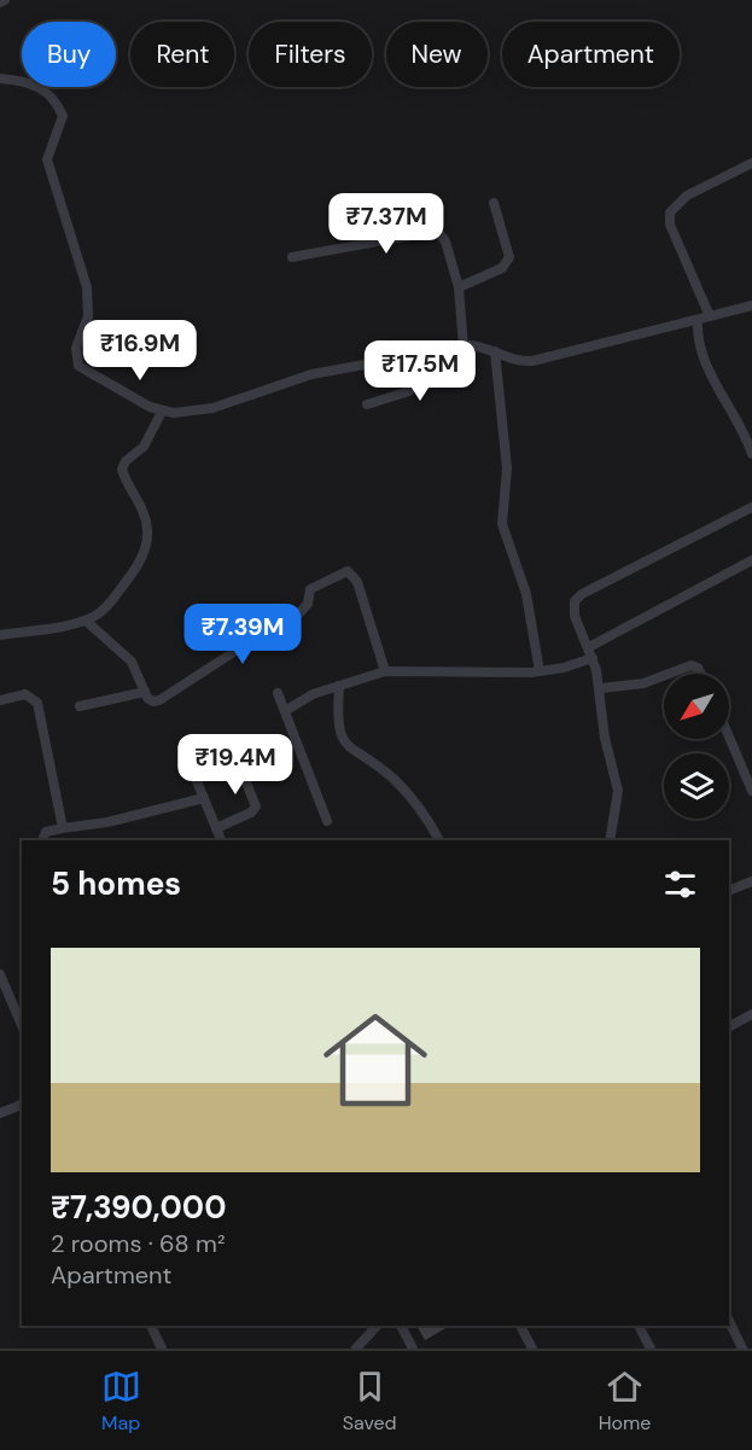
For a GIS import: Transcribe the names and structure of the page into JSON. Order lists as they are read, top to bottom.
{
  "north": "bottom left",
  "page": {
    "chip": [
      "Buy",
      "Rent",
      "Filters",
      "New",
      "Apartment"
    ],
    "price": [
      "₹7.37M",
      "₹16.9M",
      "₹17.5M",
      "₹7.39M",
      "₹19.4M"
    ],
    "heading": "5 homes",
    "list": [
      {
        "name": "₹7,390,000",
        "note": "2 rooms · 68 m² · Apartment"
      }
    ],
    "tabs": ["Map", "Saved", "Home"]
  }
}
